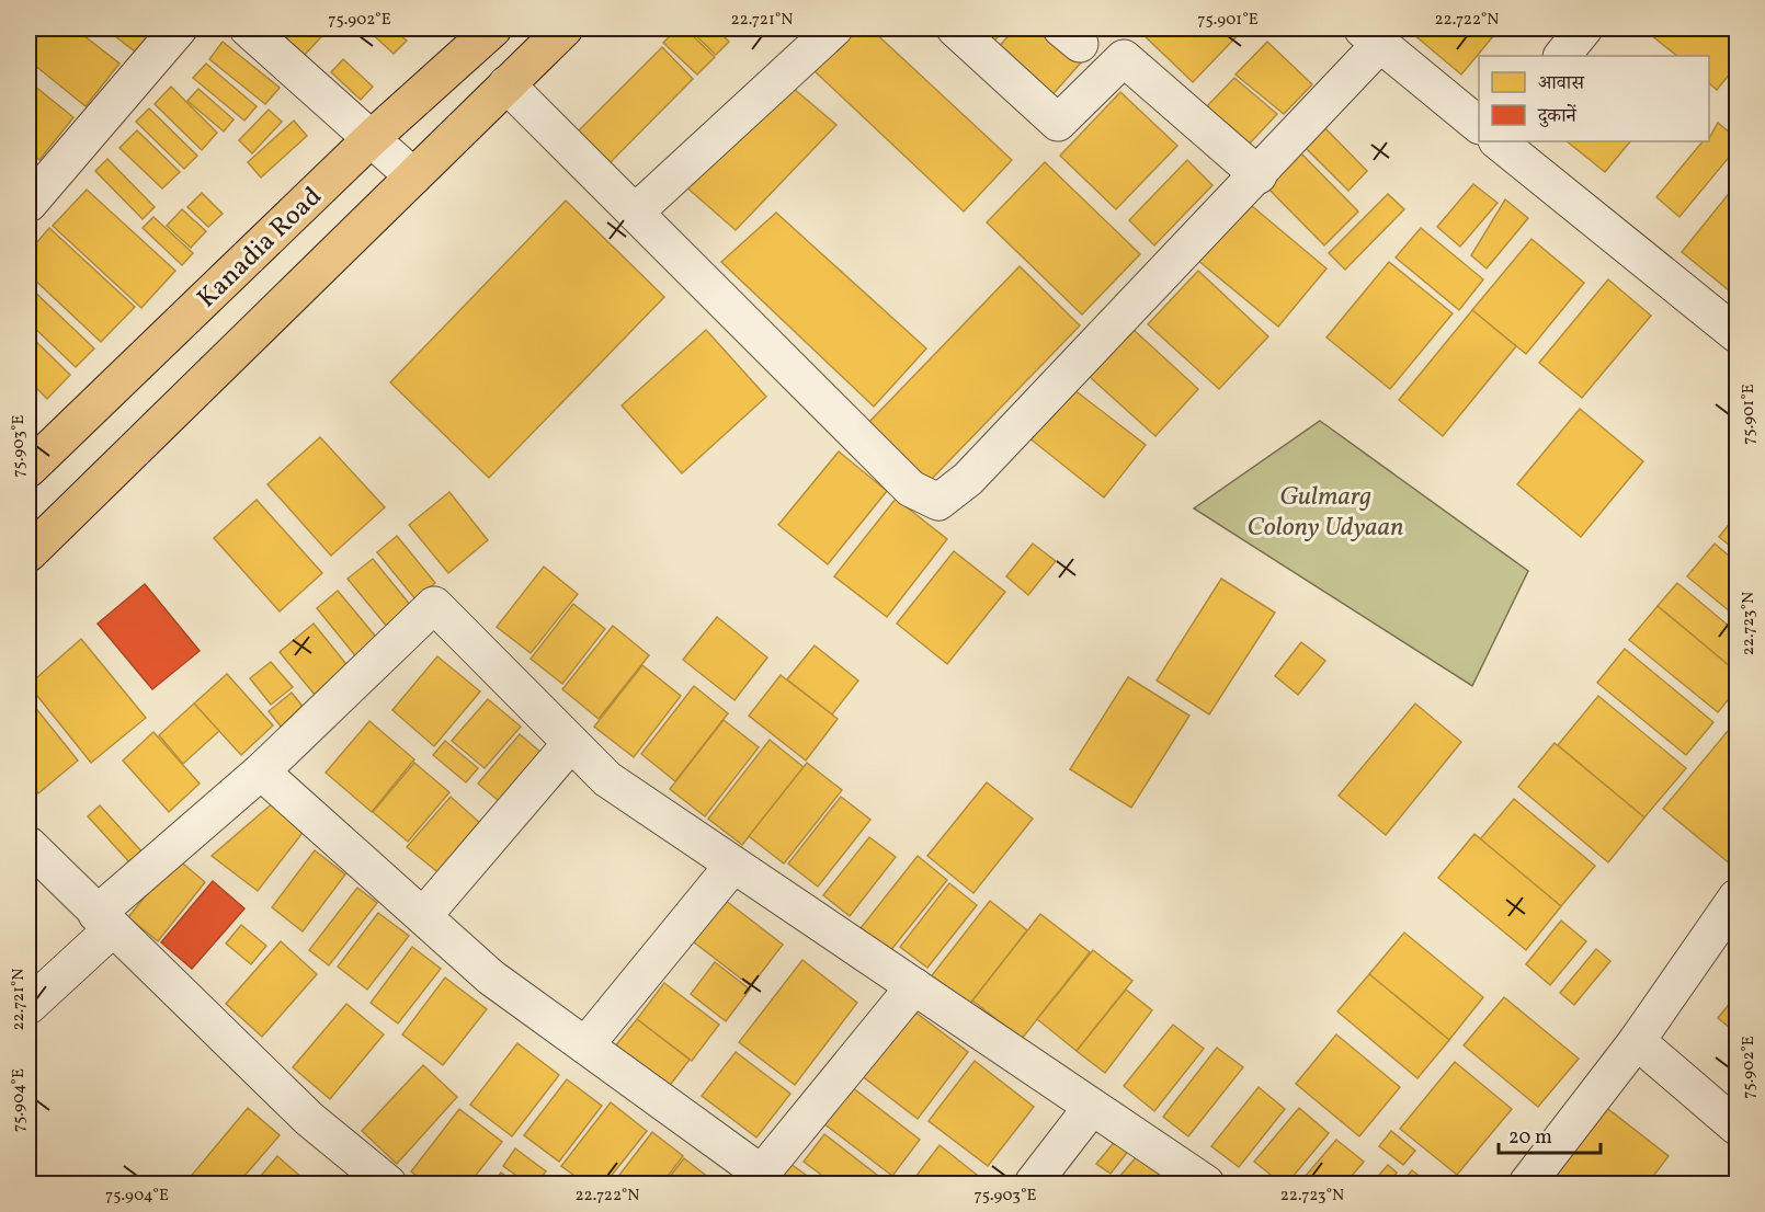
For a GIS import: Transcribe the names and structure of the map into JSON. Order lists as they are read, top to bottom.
{
  "streets": {
    "main road": ["Kanadia Road"]
  },
  "parks": ["Gulmarg Colony Udyaan"],
  "legend": ["आवास", "दुकानें"],
  "scale_bar": "20 m",
  "coordinates": [
    "75.902°E",
    "22.721°N",
    "75.901°E",
    "22.722°N",
    "75.903°E",
    "22.723°N",
    "75.904°E"
  ]
}
